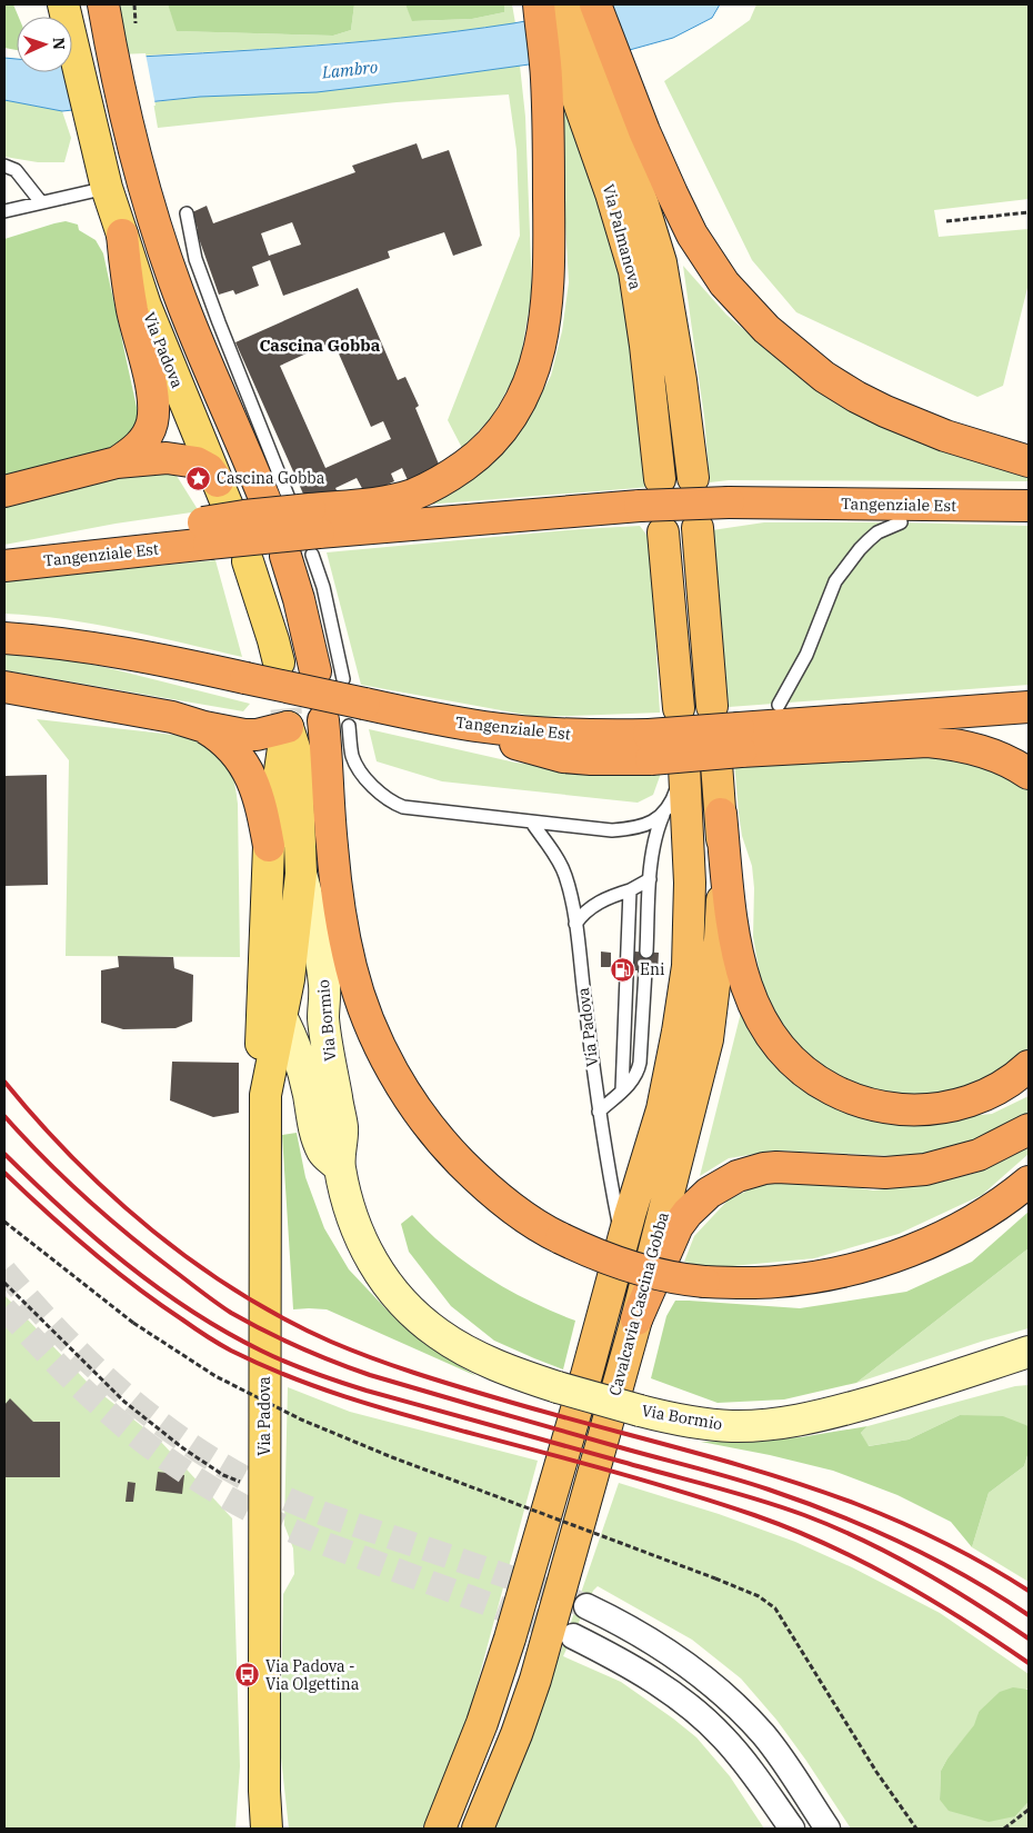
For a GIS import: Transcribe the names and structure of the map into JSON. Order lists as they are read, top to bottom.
{
  "streets": {
    "highway": ["Via Palmanova", "Tangenziale Est", "Cavalcavia Cascina Gobba"],
    "main road": ["Via Padova", "Via Bormio"]
  },
  "crossings": [
    ["Via Padova", "Via Bormio"],
    ["Via Padova", "Cavalcavia Cascina Gobba"],
    ["Tangenziale Est", "Cavalcavia Cascina Gobba"]
  ],
  "districts": ["Cascina Gobba"],
  "water": ["Lambro"],
  "places": {
    "place": ["Cascina Gobba"],
    "fuel station": ["Eni"],
    "bus stop": ["Via Padova - Via Olgettina"]
  },
  "north": "right"
}
